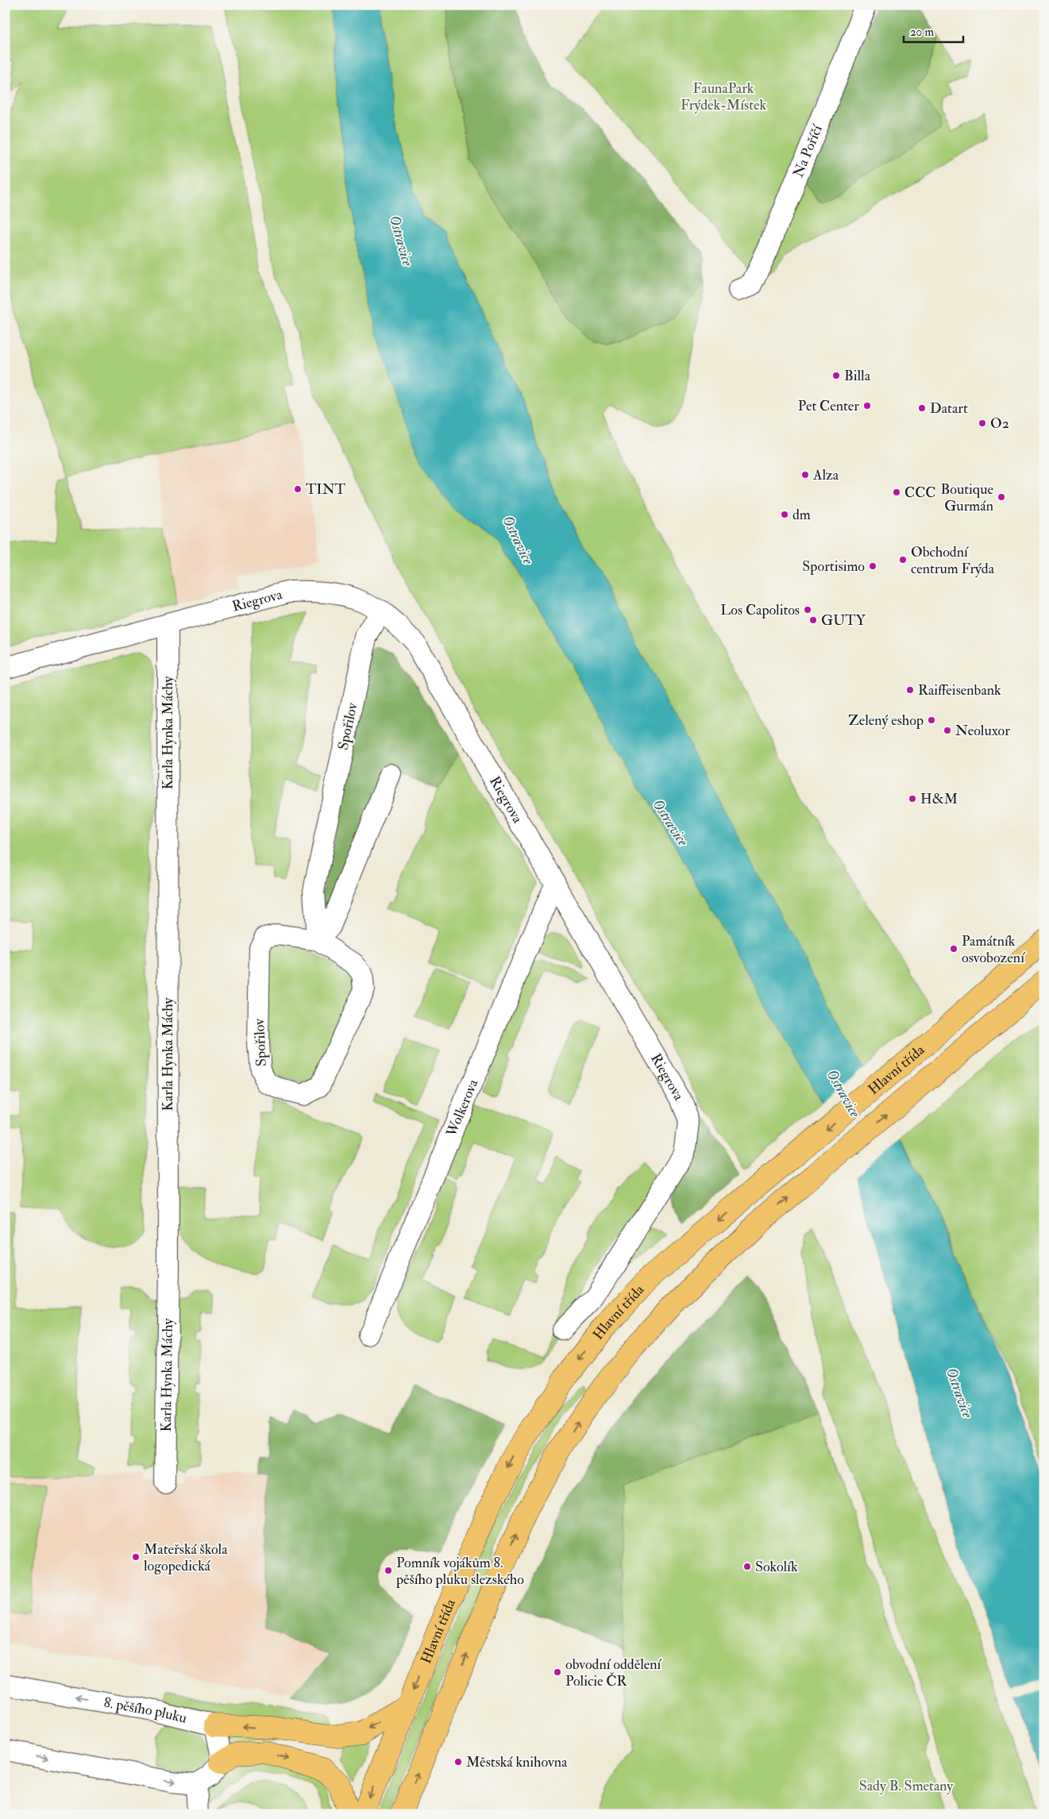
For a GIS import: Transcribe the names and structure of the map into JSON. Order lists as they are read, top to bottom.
{
  "streets": {
    "main road": ["Hlavní třída"],
    "street": [
      "Na Poříčí",
      "Riegrova",
      "Spořilov",
      "Karla Hynka Máchy",
      "Wolkerova",
      "8. pěšího pluku"
    ]
  },
  "crossings": [
    ["Riegrova", "Spořilov"],
    ["Riegrova", "Karla Hynka Máchy"],
    ["Riegrova", "Wolkerova"]
  ],
  "water": ["Ostravice"],
  "parks": ["FaunaPark Frýdek-Místek", "Sady B. Smetany"],
  "places": [
    "Billa",
    "Pet Center",
    "Datart",
    "O2",
    "Alza",
    "TINT",
    "CCC",
    "Boutique Gurmán",
    "dm",
    "Obchodní centrum Frýda",
    "Sportisimo",
    "Los Capolitos",
    "GUTY",
    "Raiffeisenbank",
    "Zelený eshop",
    "Neoluxor",
    "H&M",
    "Památník osvobození",
    "Mateřská škola logopedická",
    "Sokolík",
    "Pomník vojákům 8. pěšího pluku slezského",
    "obvodní oddělení Policie ČR",
    "Městská knihovna"
  ],
  "scale_bar": "20 m"
}
